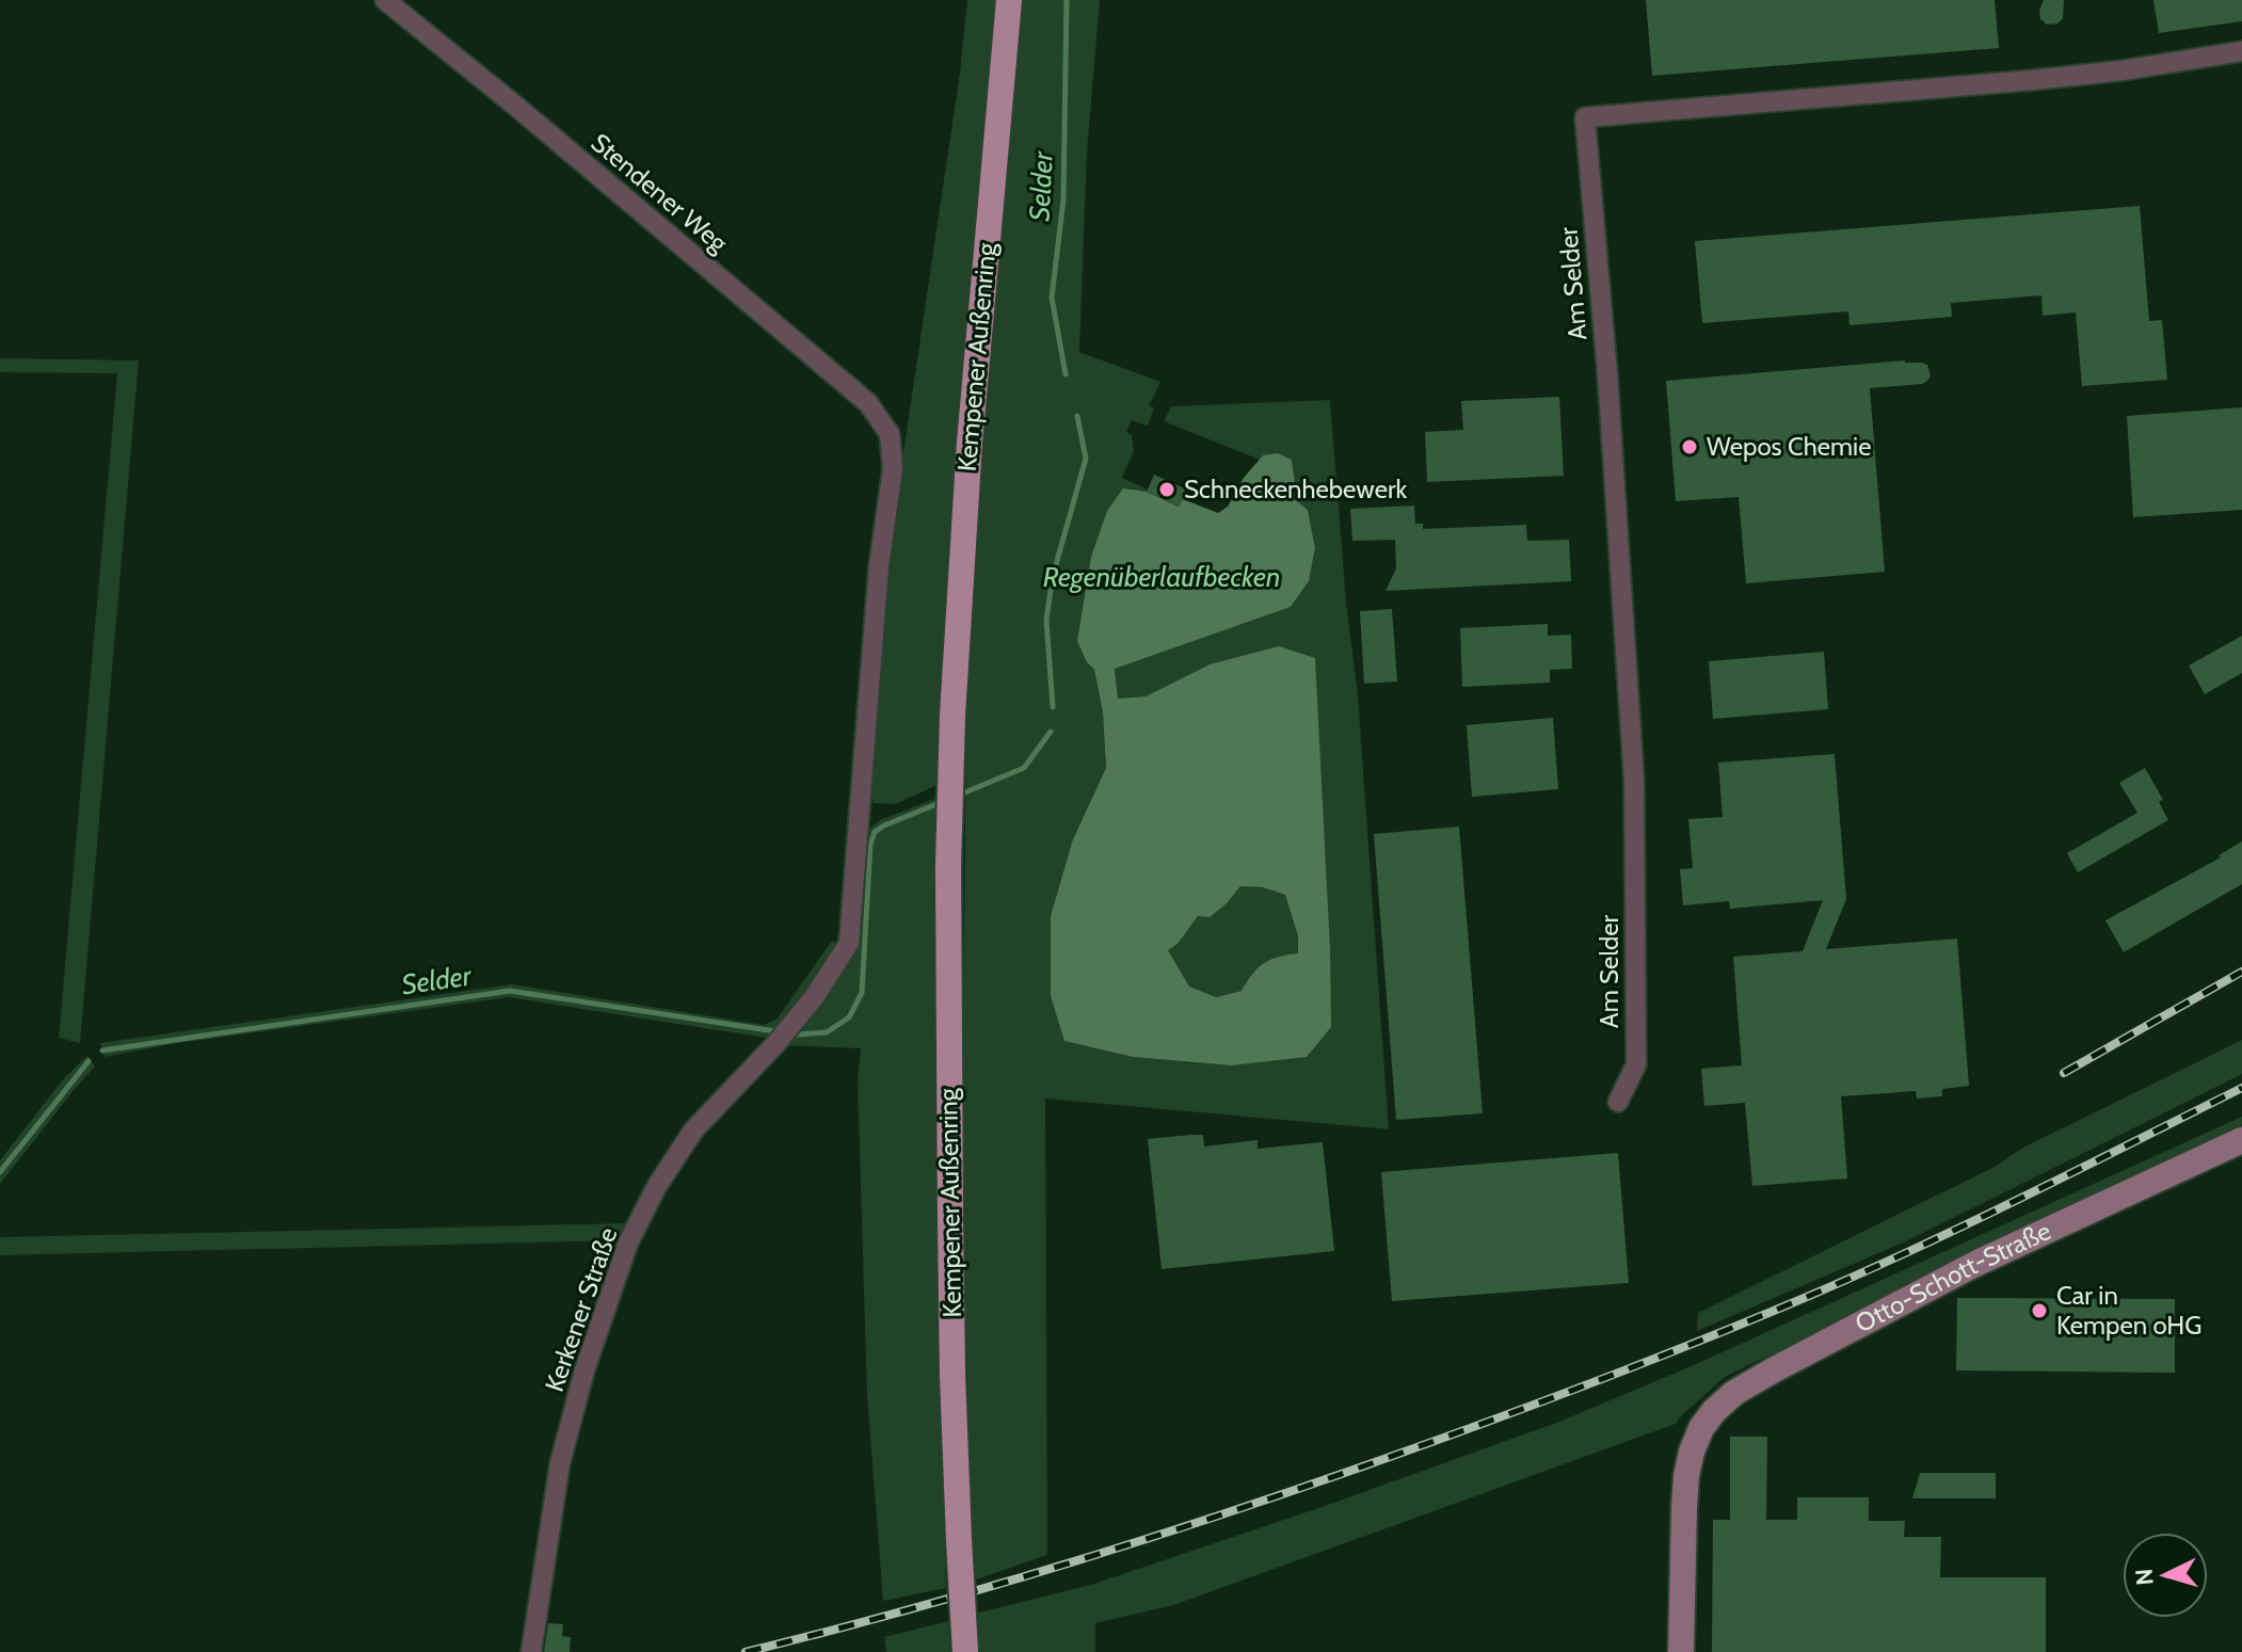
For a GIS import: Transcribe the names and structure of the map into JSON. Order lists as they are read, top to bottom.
{
  "streets": {
    "main road": ["Kempener Außenring"],
    "street": [
      "Stendener Weg",
      "Am Selder",
      "Otto-Schott-Straße",
      "Kerkener Straße"
    ]
  },
  "crossings": [
    ["Stendener Weg", "Kerkener Straße"]
  ],
  "water": ["Selder", "Regenüberlaufbecken"],
  "places": ["Wepos Chemie", "Schneckenhebewerk", "Car in Kempen oHG"],
  "north": "left"
}
